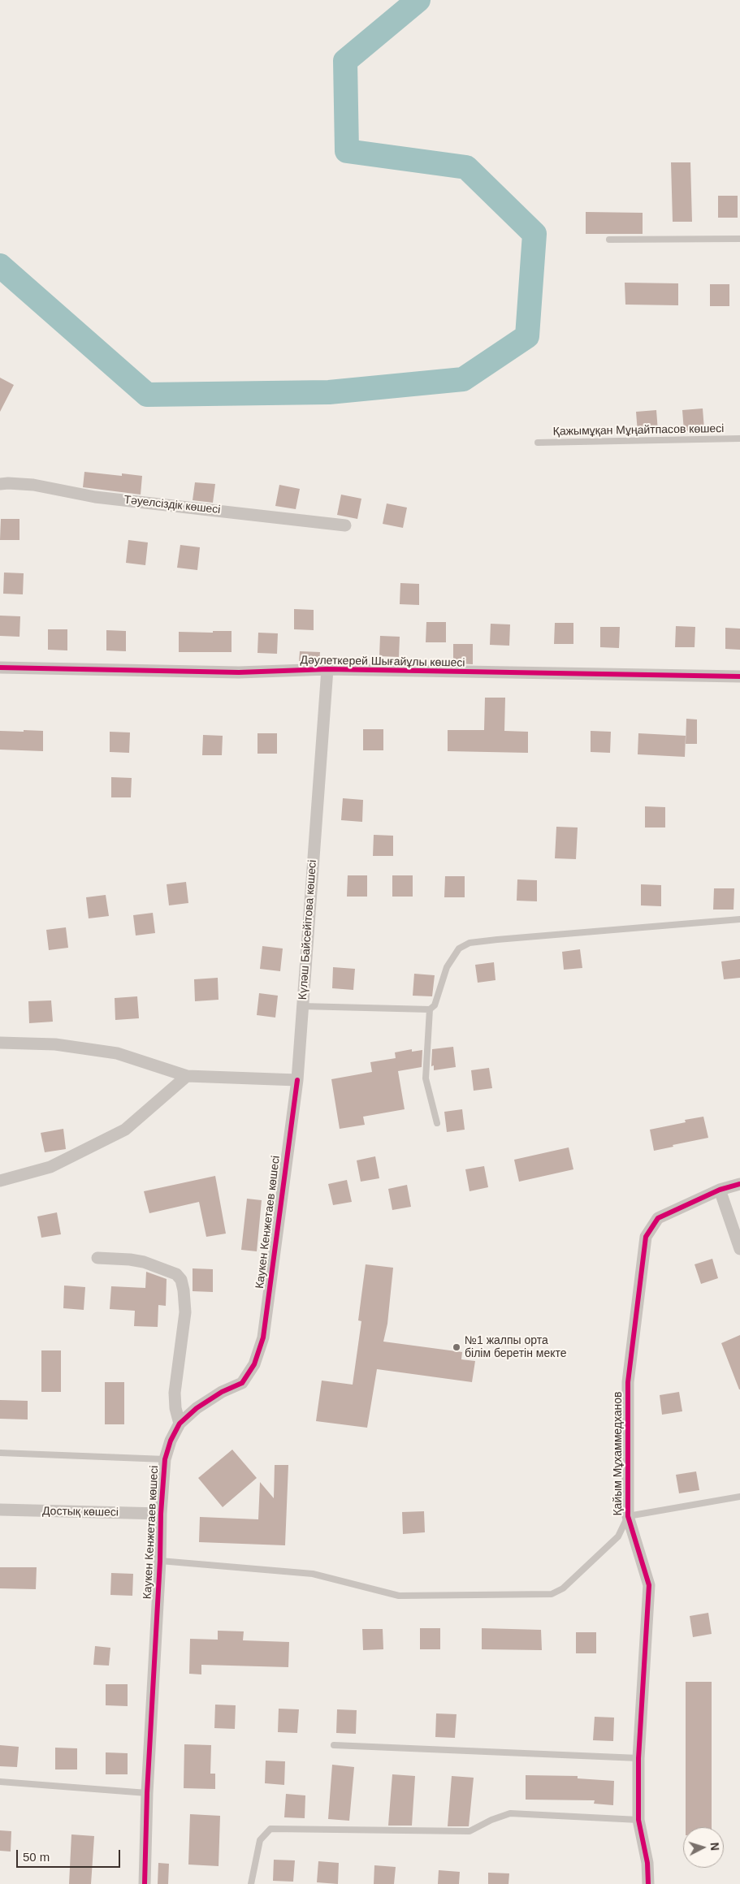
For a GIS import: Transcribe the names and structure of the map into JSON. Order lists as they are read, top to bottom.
{
  "streets": {
    "street": [
      "Тәуелсіздік көшесі",
      "Дәулеткерей Шығайұлы көшесі",
      "Күләш Байсейітова көшесі",
      "Каукен Кенжетаев көшесі",
      "Қайым Мұхаммедханов",
      "Достық көшесі"
    ],
    "lane": ["Қажымұқан Мұңайтпасов көшесі"]
  },
  "crossings": [
    ["Дәулеткерей Шығайұлы көшесі", "Күләш Байсейітова көшесі"],
    ["Күләш Байсейітова көшесі", "Каукен Кенжетаев көшесі"],
    ["Каукен Кенжетаев көшесі", "Достық көшесі"]
  ],
  "places": ["№1 жалпы орта білім беретін мекте"],
  "scale_bar": "50 m",
  "north": "right"
}
